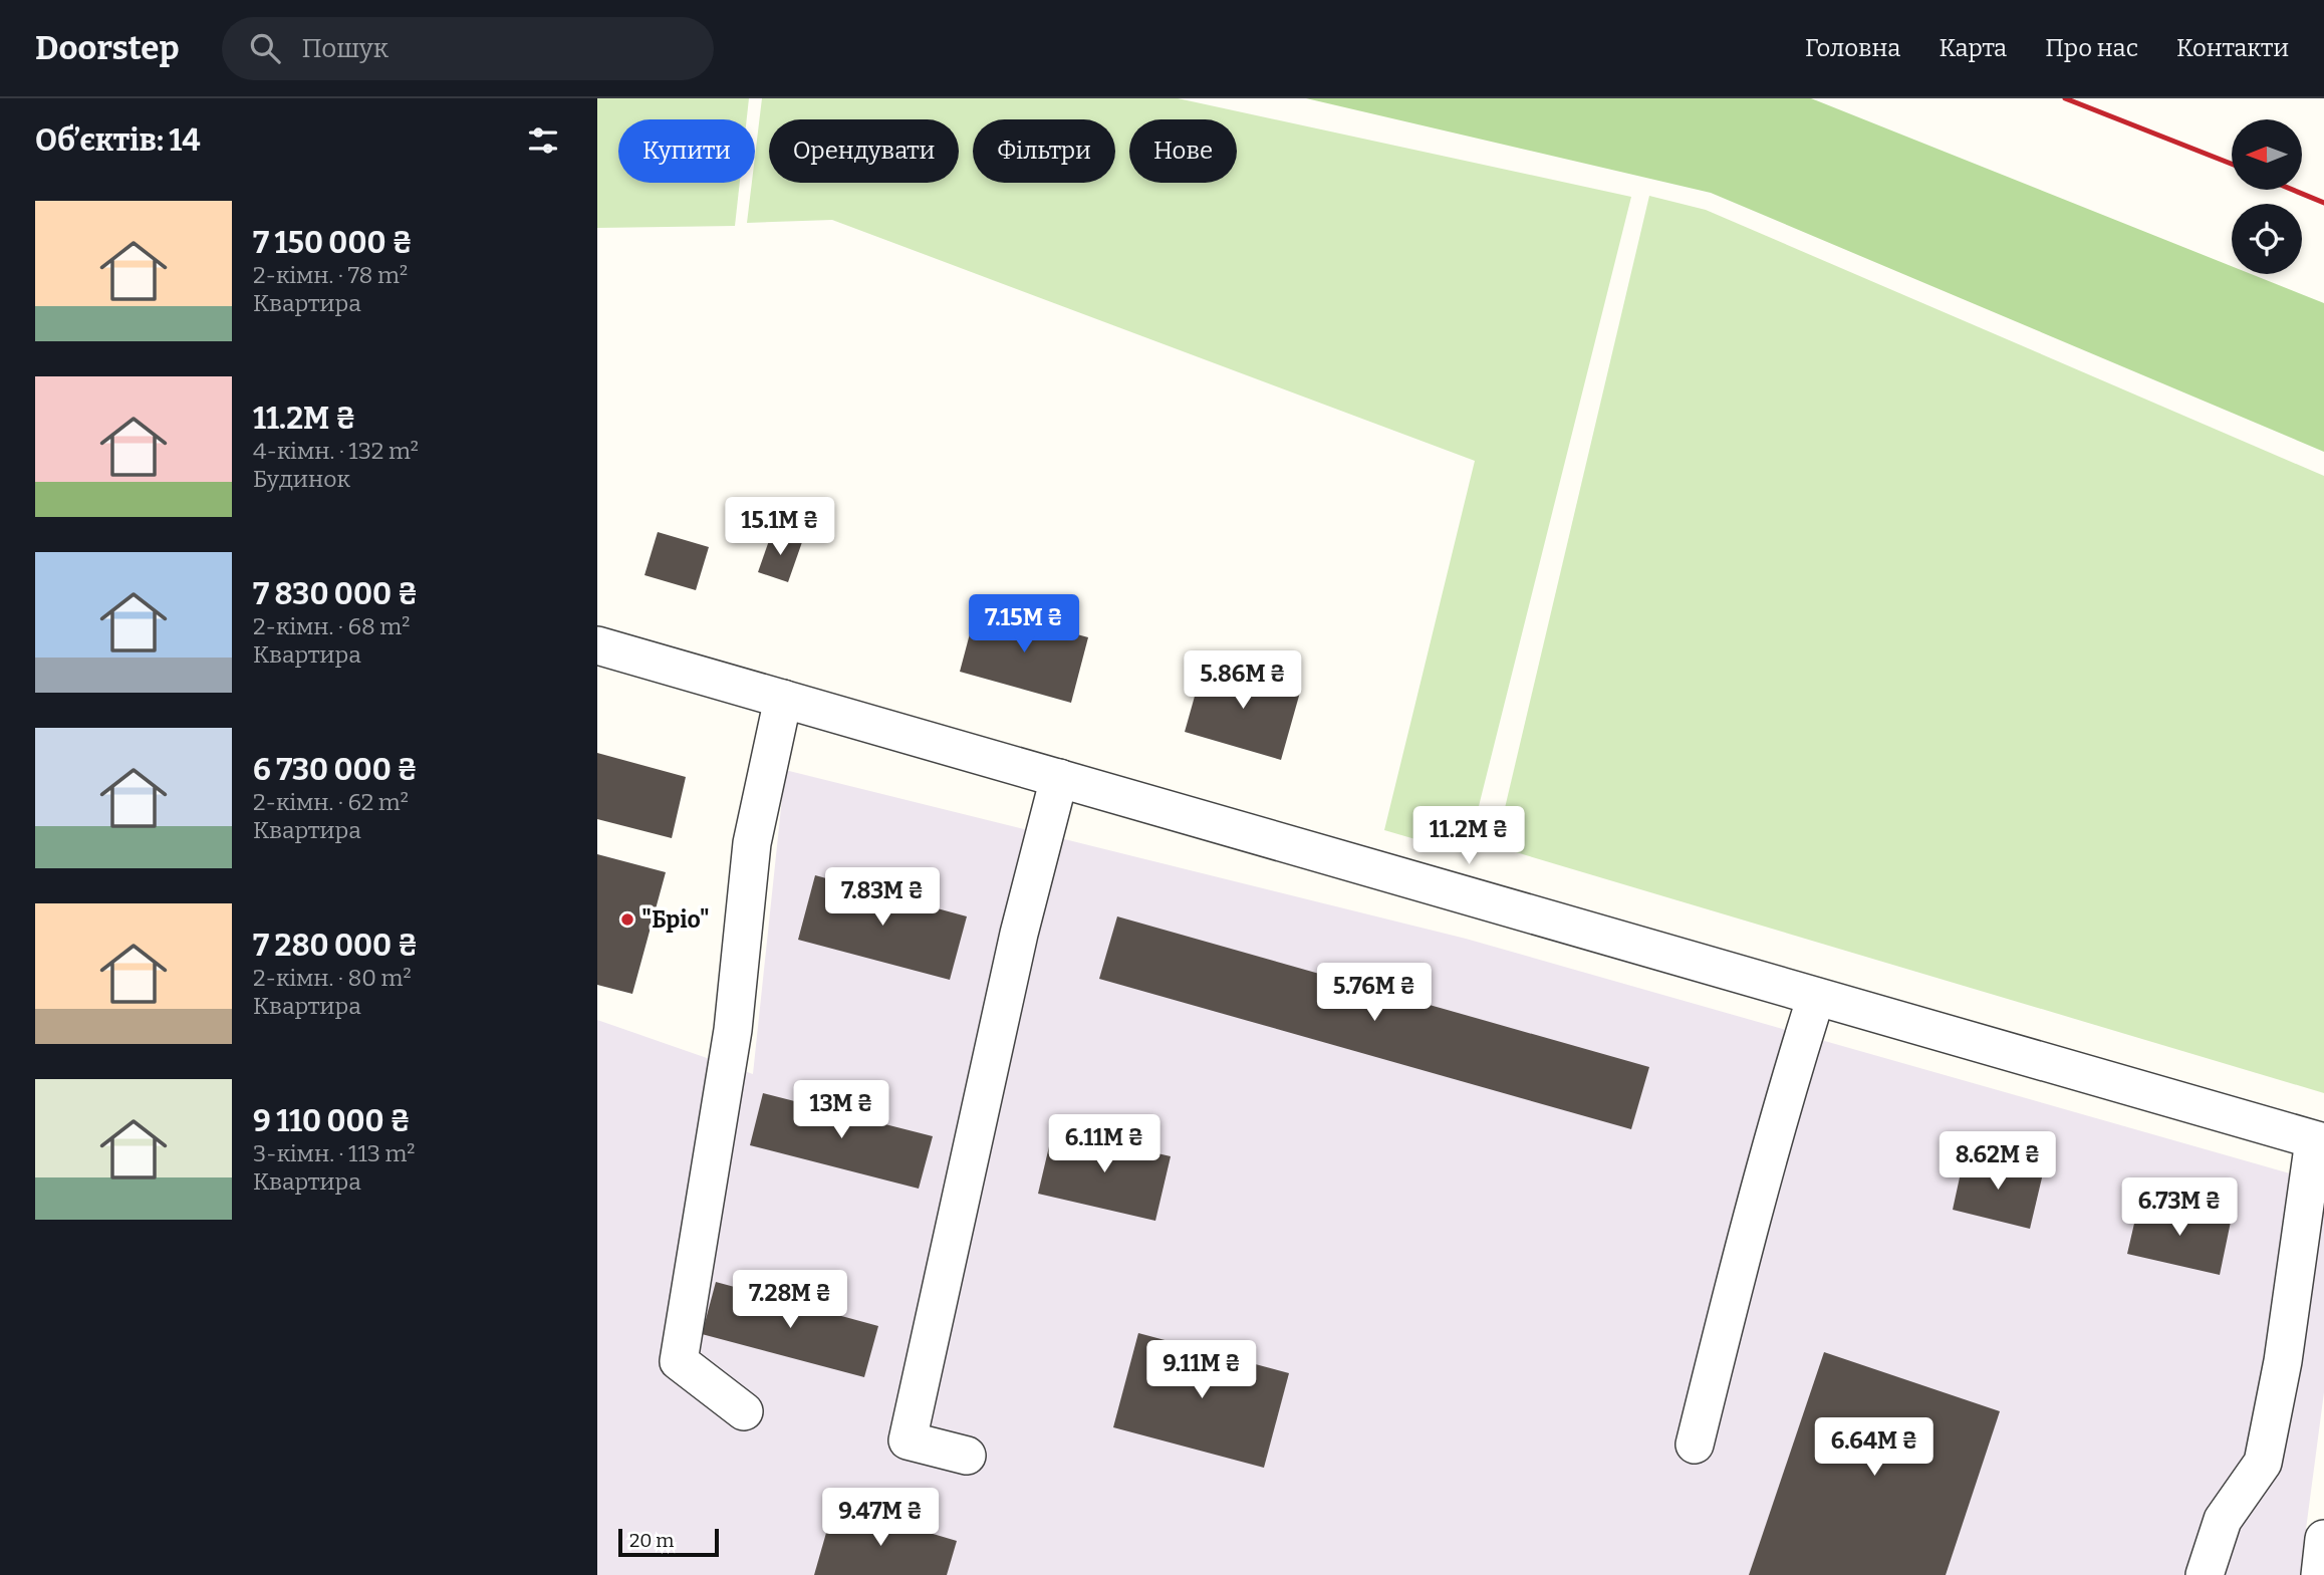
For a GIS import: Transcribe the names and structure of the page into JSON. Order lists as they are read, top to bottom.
{
  "places": ["\"Бріо\""],
  "scale_bar": "20 m",
  "north": "left",
  "page": {
    "header": "Doorstep",
    "search": "Пошук",
    "nav": [
      "Головна",
      "Карта",
      "Про нас",
      "Контакти"
    ],
    "heading": "Об’єктів: 14",
    "chip": [
      "Купити",
      "Орендувати",
      "Фільтри",
      "Нове"
    ],
    "list": [
      {
        "name": "7 150 000 ₴",
        "note": "2-кімн. · 78 m² · Квартира"
      },
      {
        "name": "11.2M ₴",
        "note": "4-кімн. · 132 m² · Будинок"
      },
      {
        "name": "7 830 000 ₴",
        "note": "2-кімн. · 68 m² · Квартира"
      },
      {
        "name": "6 730 000 ₴",
        "note": "2-кімн. · 62 m² · Квартира"
      },
      {
        "name": "7 280 000 ₴",
        "note": "2-кімн. · 80 m² · Квартира"
      },
      {
        "name": "9 110 000 ₴",
        "note": "3-кімн. · 113 m² · Квартира"
      }
    ],
    "price": [
      "15.1M ₴",
      "7.15M ₴",
      "5.86M ₴",
      "11.2M ₴",
      "7.83M ₴",
      "5.76M ₴",
      "13M ₴",
      "6.11M ₴",
      "8.62M ₴",
      "6.73M ₴",
      "7.28M ₴",
      "9.11M ₴",
      "6.64M ₴",
      "9.47M ₴"
    ],
    "scale": "20 m"
  }
}
